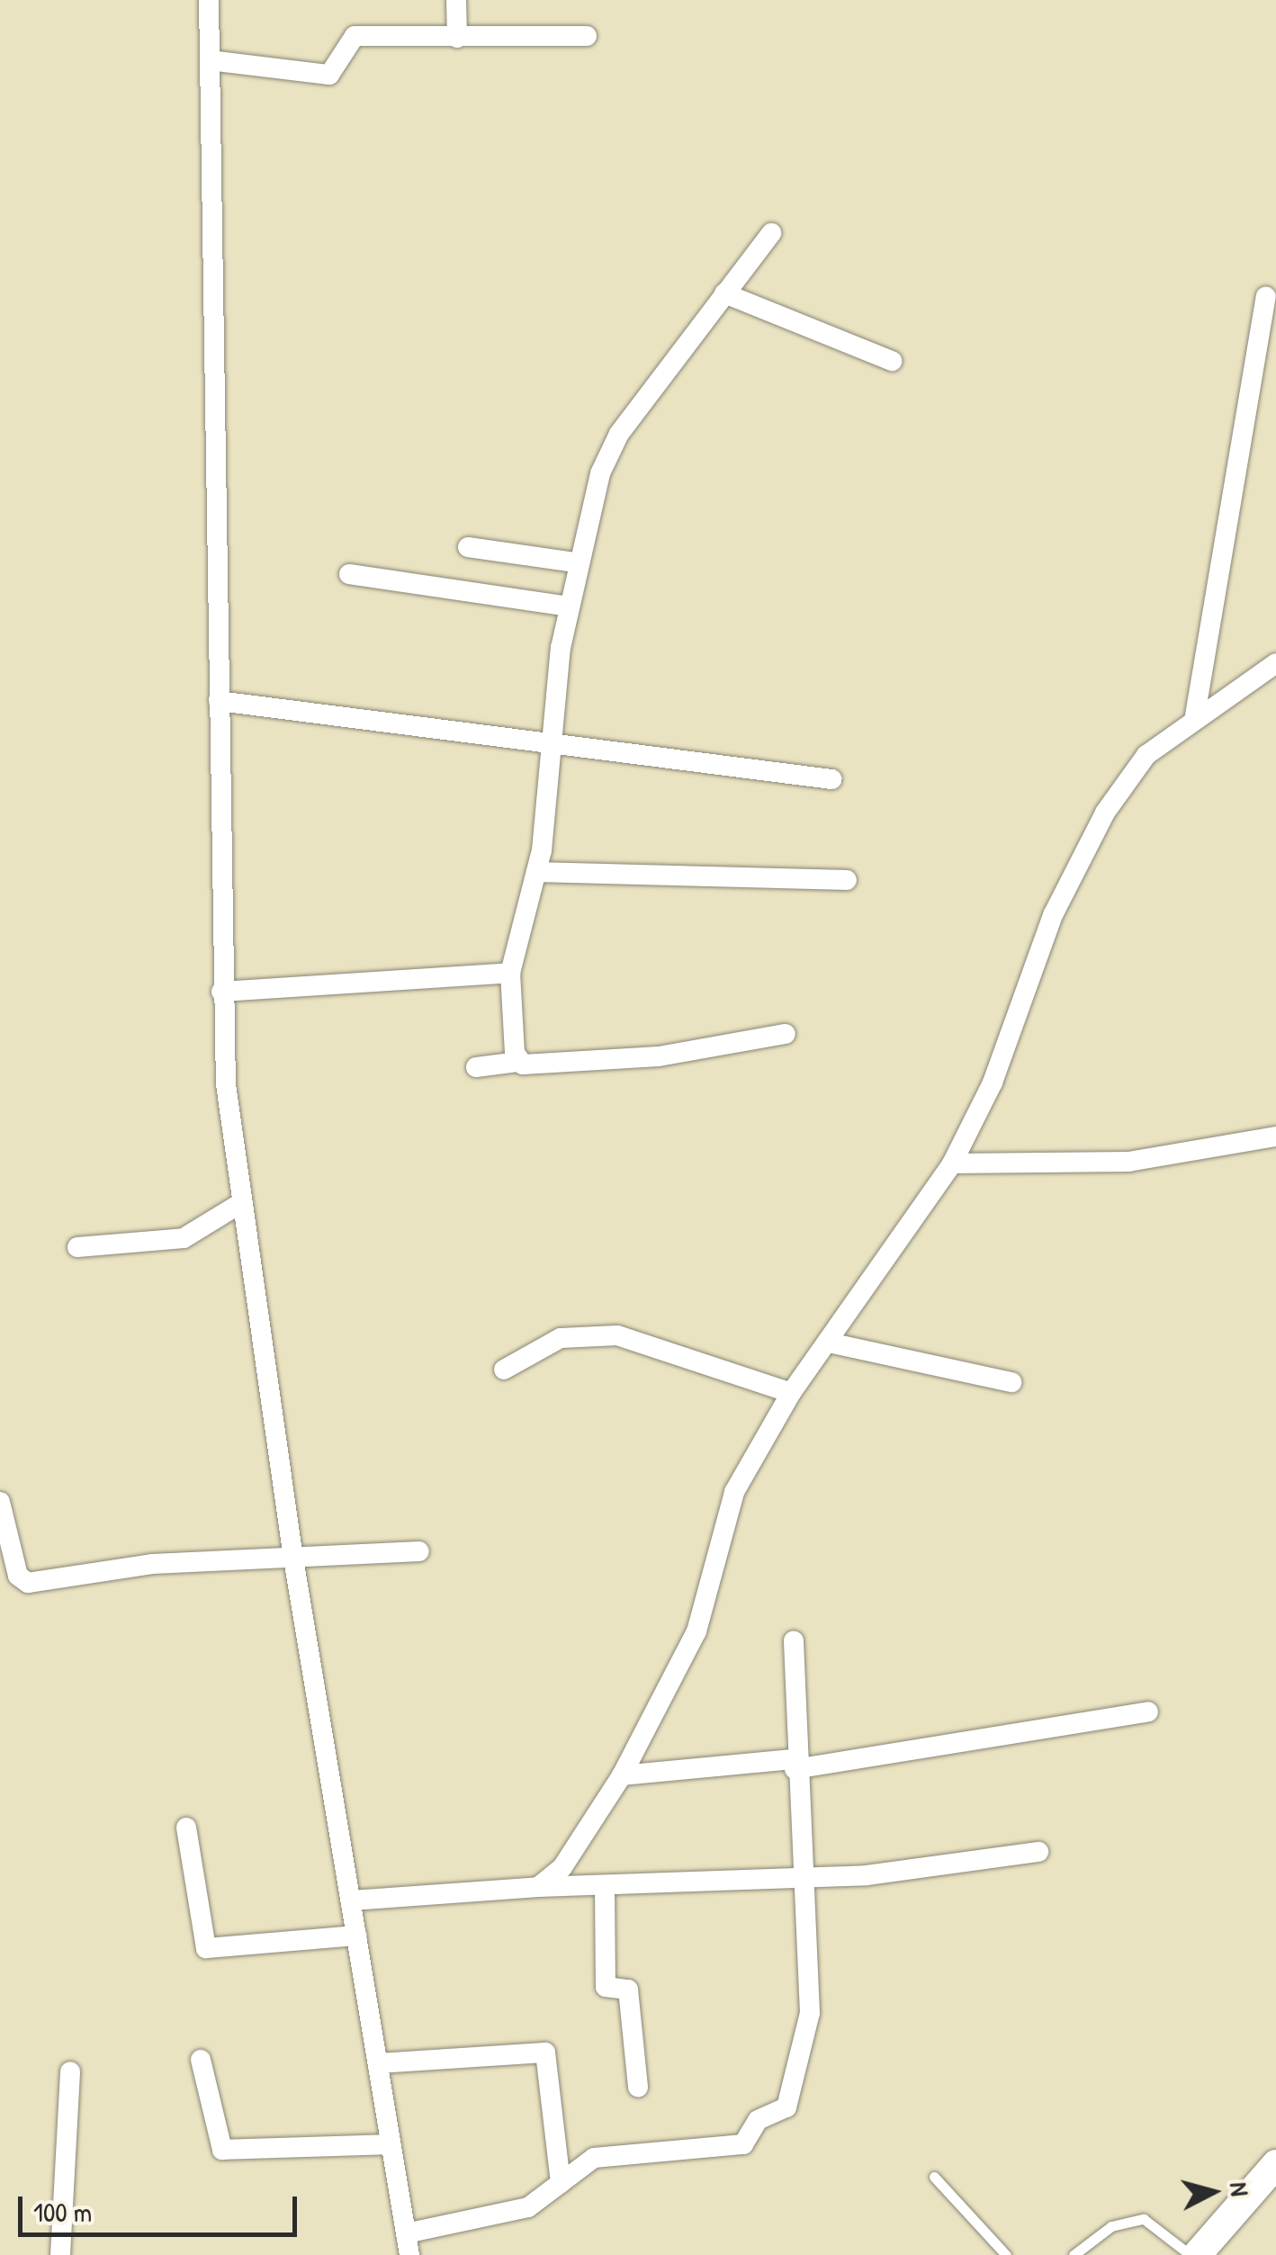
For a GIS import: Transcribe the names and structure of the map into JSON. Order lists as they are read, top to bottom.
{
  "scale_bar": "100 m",
  "north": "right"
}
